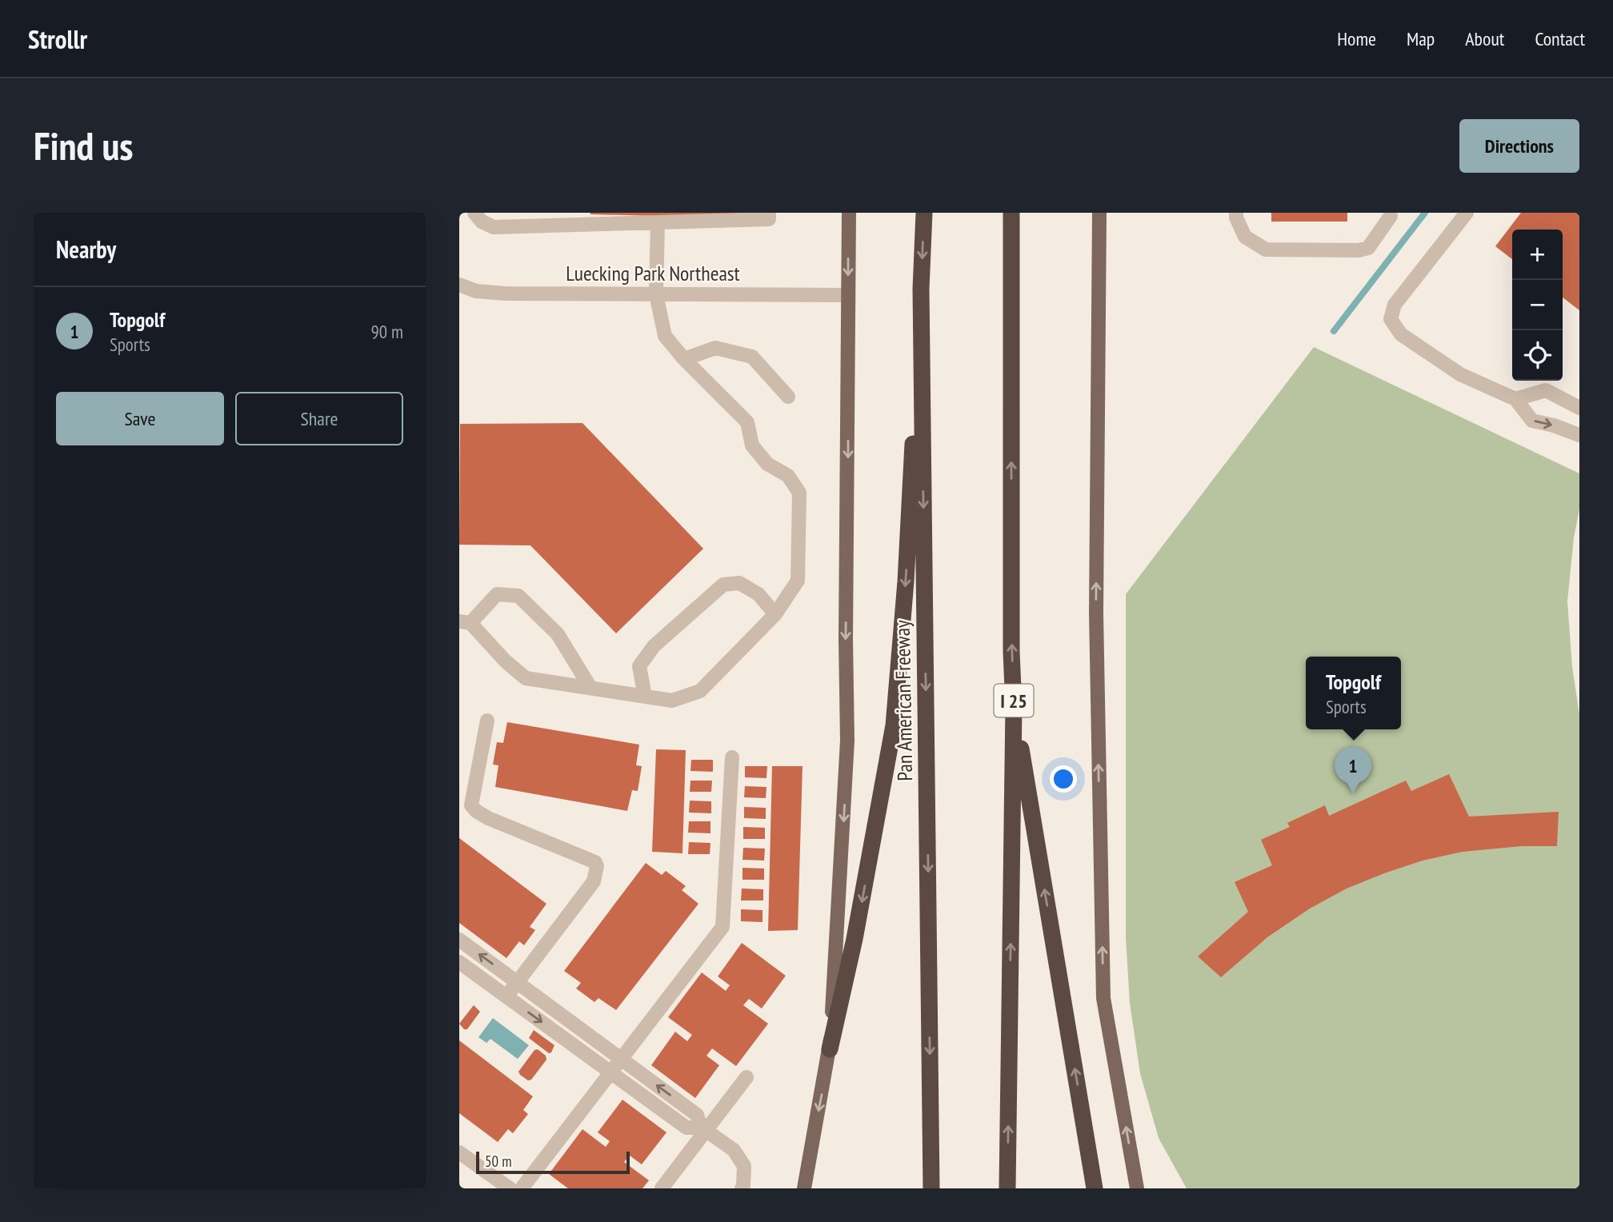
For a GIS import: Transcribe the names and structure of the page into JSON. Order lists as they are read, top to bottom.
{
  "streets": {
    "highway": ["Pan American Freeway", "I 25"],
    "street": ["Luecking Park Northeast"]
  },
  "scale_bar": "50 m",
  "page": {
    "header": "Strollr",
    "nav": [
      "Home",
      "Map",
      "About",
      "Contact"
    ],
    "buttons": [
      "Directions",
      ["Save", "Share"]
    ],
    "title": "Find us",
    "heading": "Nearby",
    "map_buttons": ["+", "−"],
    "list": [
      {
        "mark": "1",
        "name": "Topgolf",
        "note": "Sports",
        "value": "90 m"
      }
    ],
    "popup": ["Topgolf", "Sports"],
    "pins": "1",
    "scale": "50 m"
  }
}
